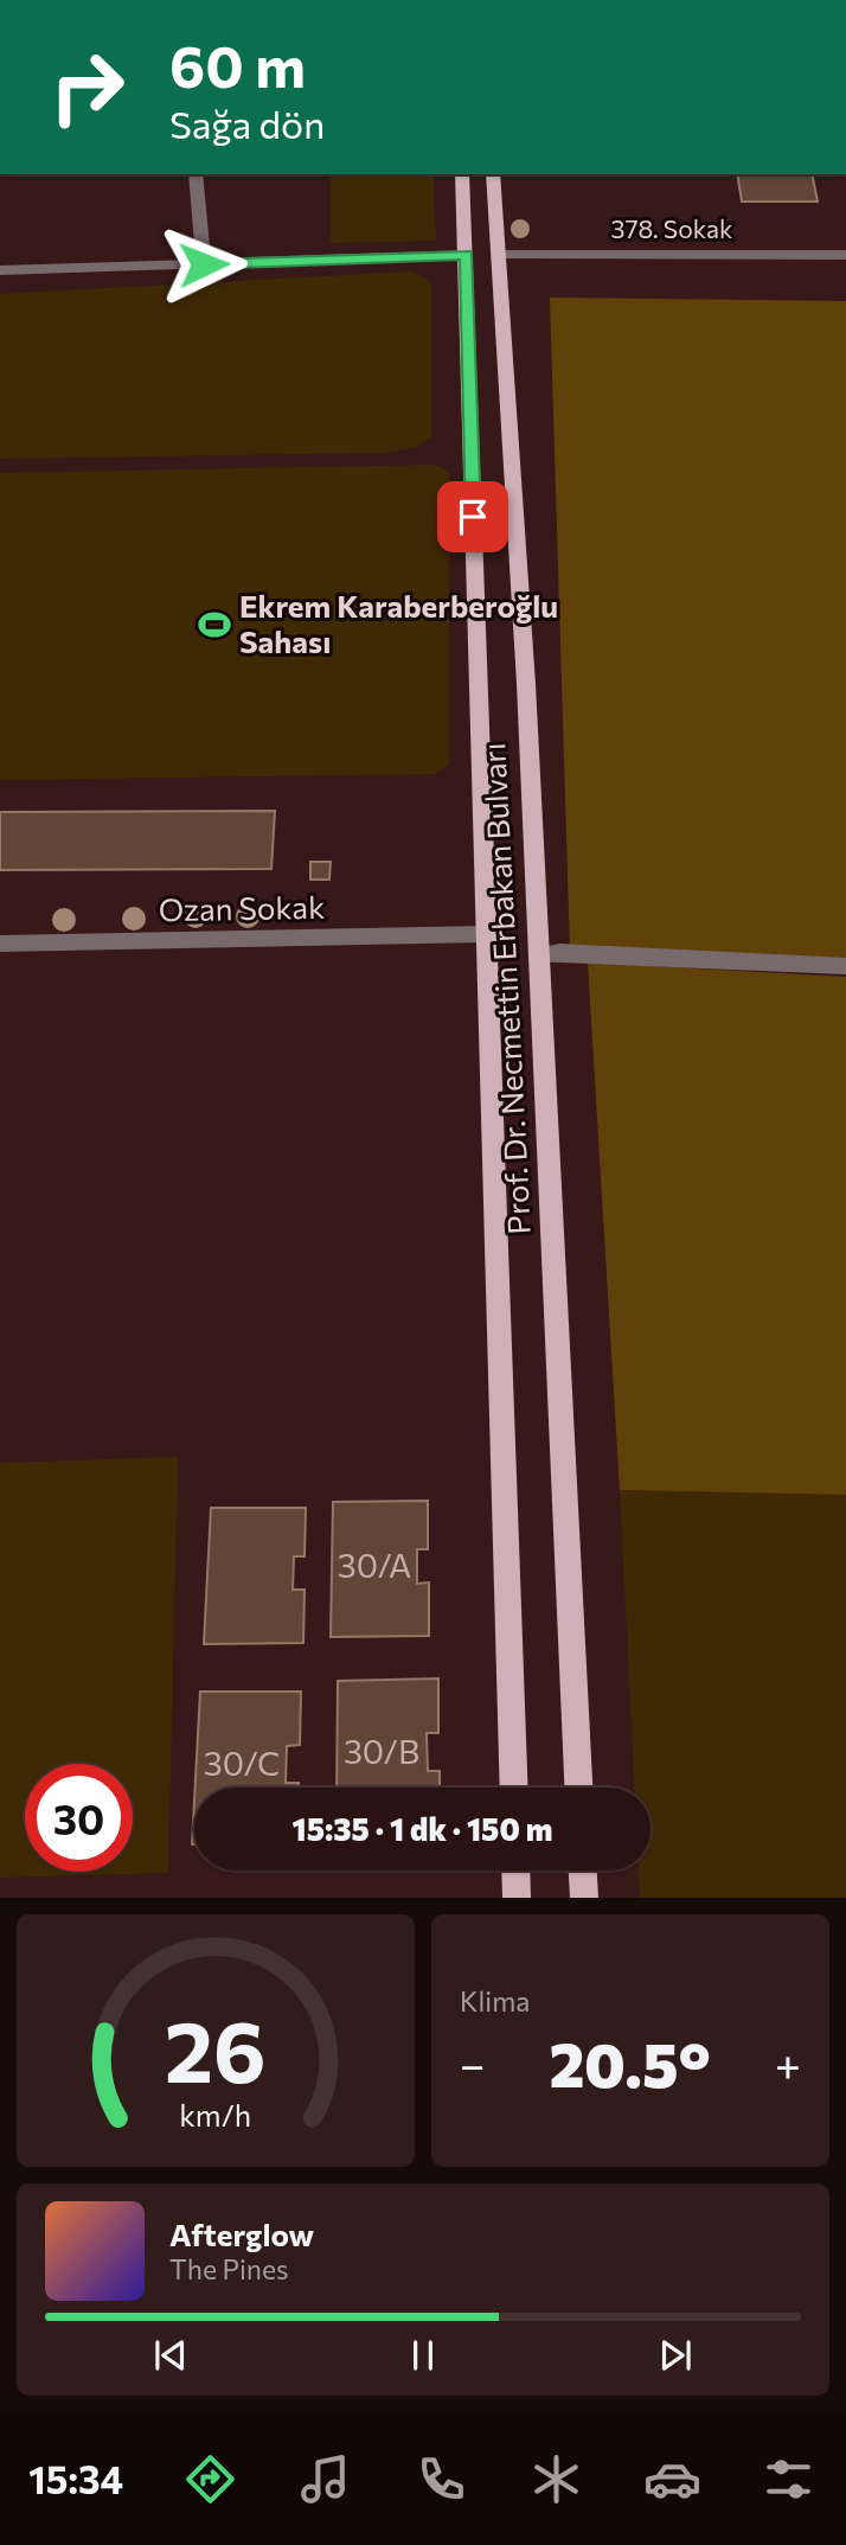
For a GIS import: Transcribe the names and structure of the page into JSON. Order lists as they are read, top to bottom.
{
  "streets": {
    "main road": ["Prof. Dr. Necmettin Erbakan Bulvarı"],
    "street": ["378. Sokak", "Ozan Sokak"]
  },
  "crossings": [
    ["378. Sokak", "Prof. Dr. Necmettin Erbakan Bulvarı"],
    ["Ozan Sokak", "Prof. Dr. Necmettin Erbakan Bulvarı"]
  ],
  "places": {
    "sports": ["Ekrem Karaberberoğlu Sahası"]
  },
  "house_numbers": ["30/A", "30/B", "30/C"],
  "page": {
    "turn": ["60 m", "Sağa dön"],
    "limit": "30",
    "trip": "15:35 · 1 dk · 150 m",
    "tile": "Klima",
    "heat": ["−", "20.5°", "+"],
    "song": ["Afterglow", "The Pines"],
    "tabs": "15:34",
    "gauge": ["26", "km/h"]
  }
}
